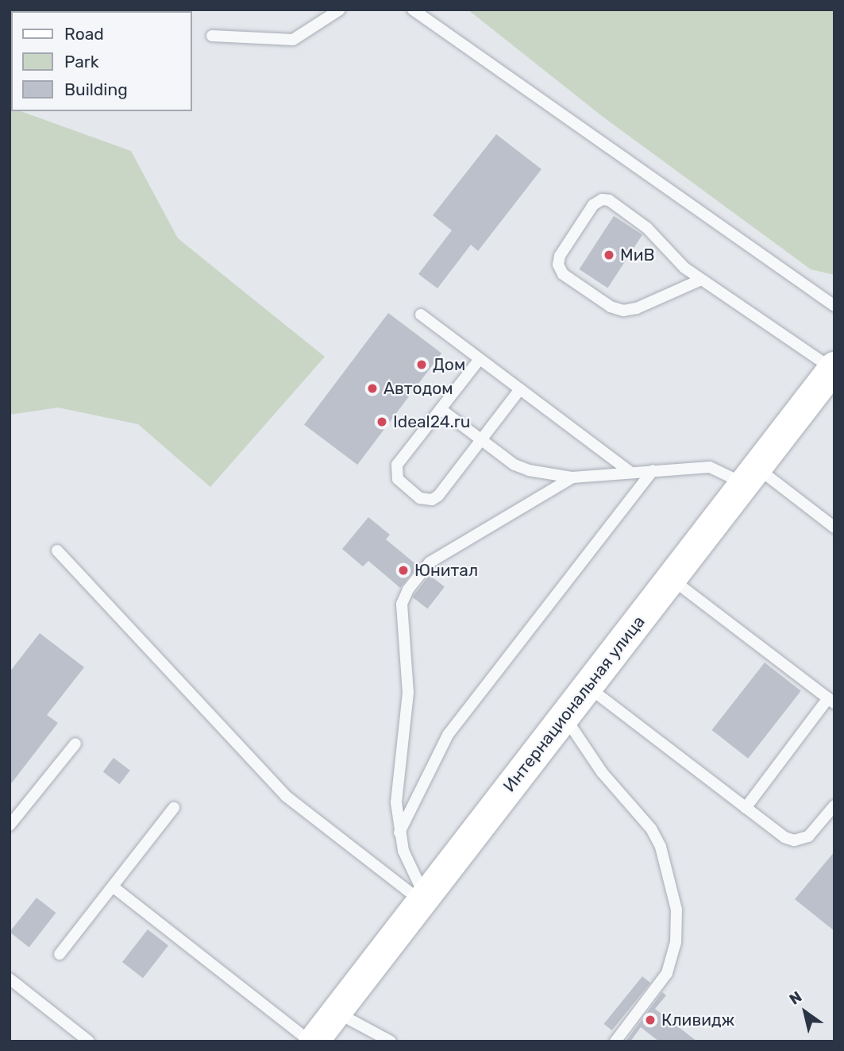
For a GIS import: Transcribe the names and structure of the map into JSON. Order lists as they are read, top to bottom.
{
  "streets": {
    "main road": ["Интернациональная улица"]
  },
  "places": [
    "МиВ",
    "Дом",
    "Автодом",
    "Ideal24.ru",
    "Юнитал",
    "Кливидж"
  ],
  "legend": ["Road", "Park", "Building"],
  "north": "top left"
}
